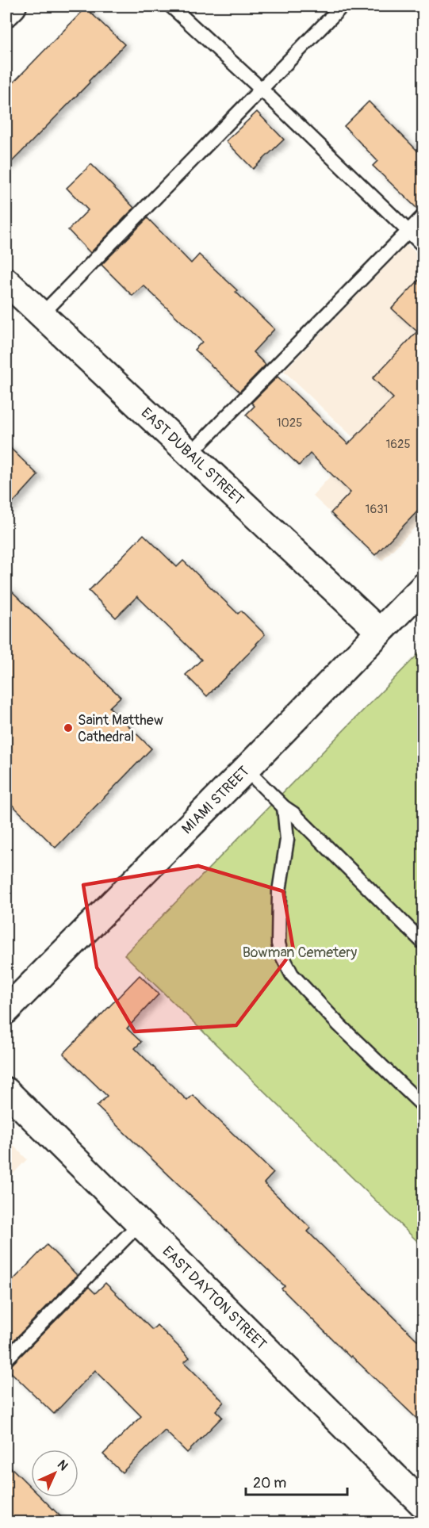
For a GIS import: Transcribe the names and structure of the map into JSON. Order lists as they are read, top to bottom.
{
  "streets": {
    "street": ["EAST DUBAIL STREET", "MIAMI STREET", "EAST DAYTON STREET"]
  },
  "crossings": [
    ["EAST DUBAIL STREET", "MIAMI STREET"]
  ],
  "parks": ["Bowman Cemetery"],
  "places": ["Saint Matthew Cathedral"],
  "house_numbers": ["1025", "1625", "1631"],
  "scale_bar": "20 m",
  "north": "top right"
}
